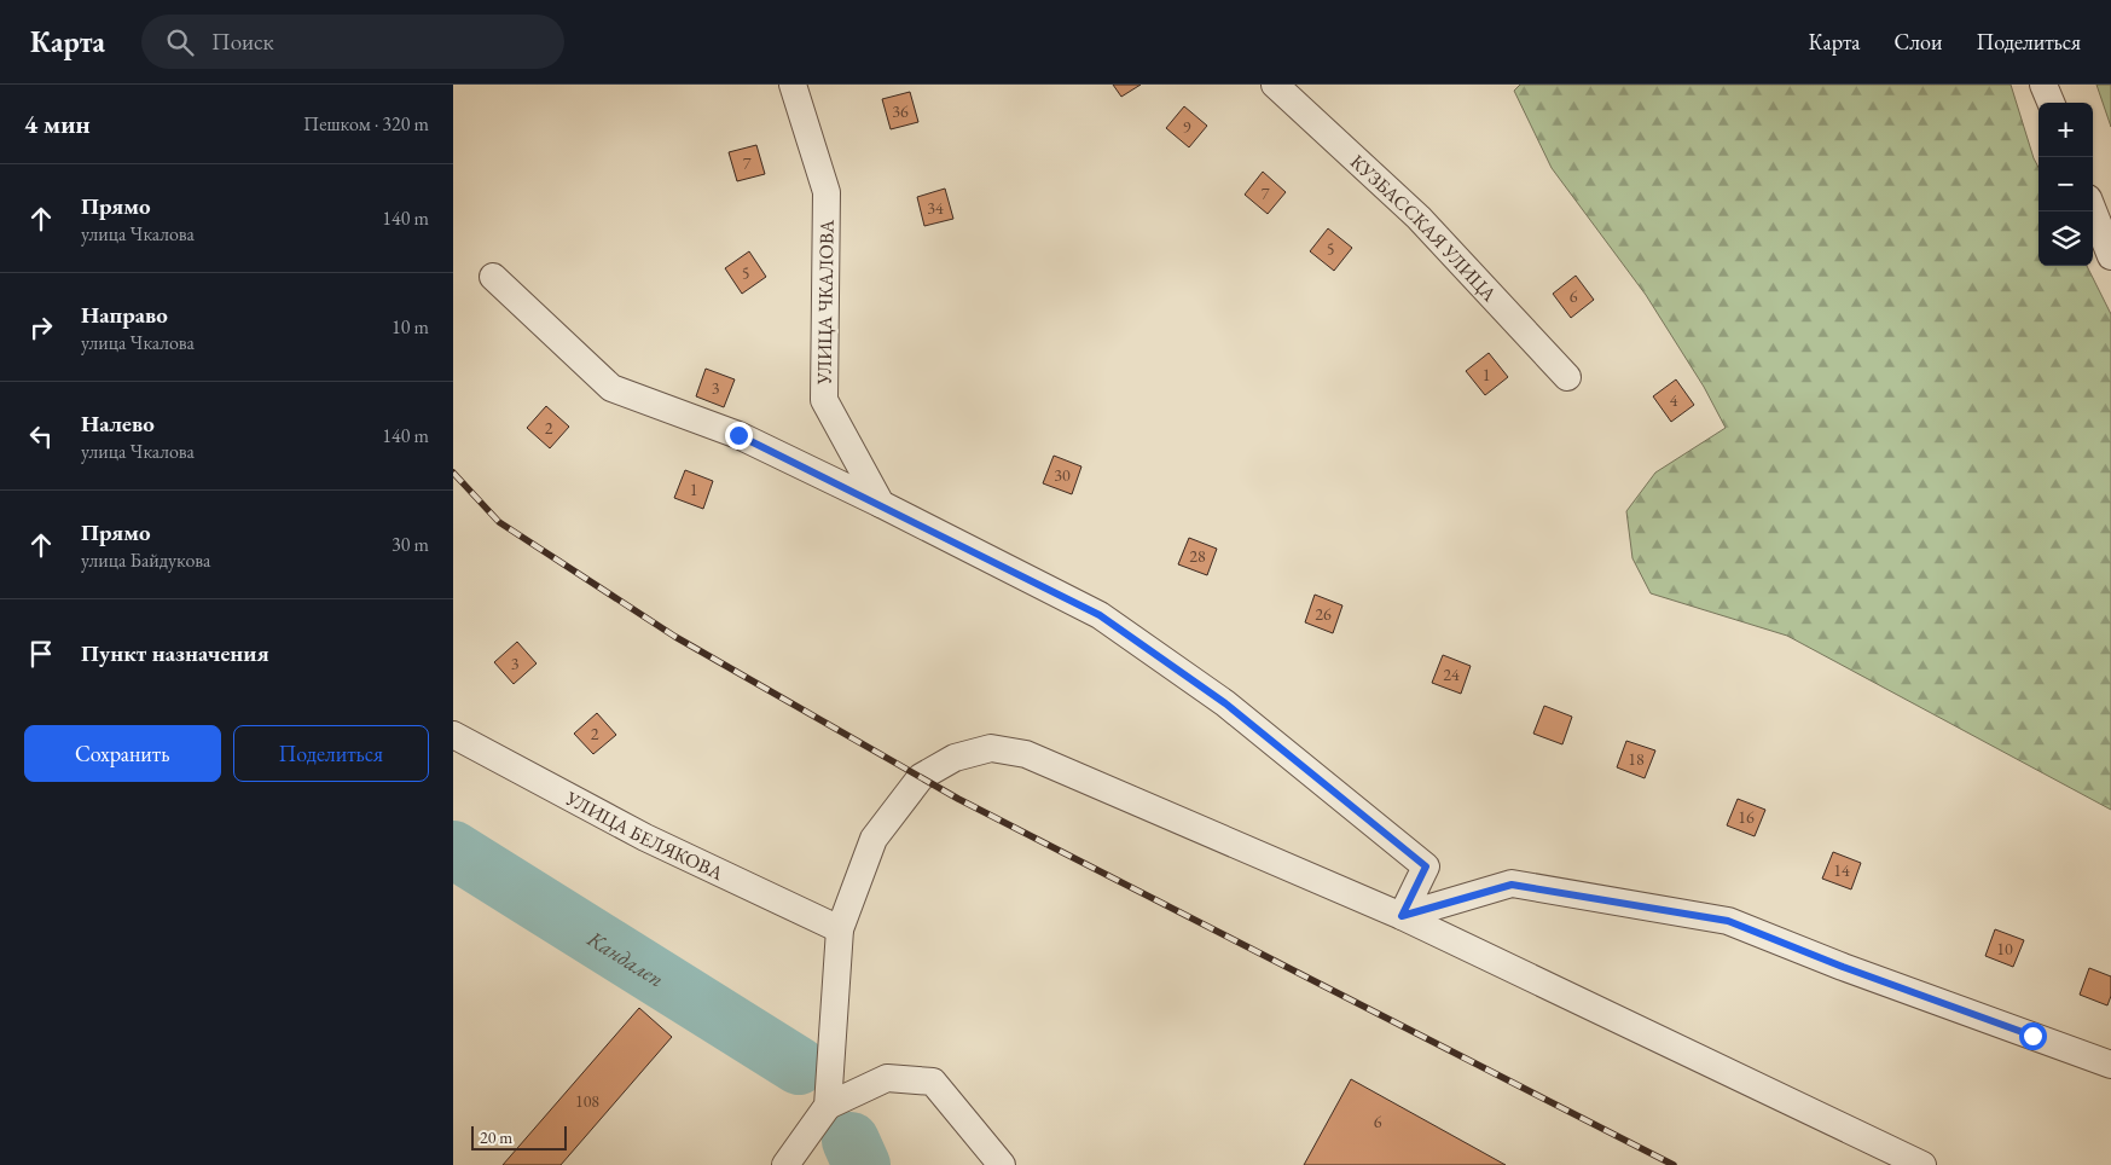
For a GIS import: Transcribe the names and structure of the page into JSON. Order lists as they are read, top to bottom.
{
  "streets": {
    "street": ["КУЗБАССКАЯ УЛИЦА", "УЛИЦА ЧКАЛОВА", "УЛИЦА БЕЛЯКОВА"]
  },
  "water": ["Кандалеп"],
  "house_numbers": [
    "36",
    "9",
    "7",
    "7",
    "34",
    "5",
    "5",
    "6",
    "1",
    "3",
    "4",
    "2",
    "30",
    "1",
    "28",
    "26",
    "3",
    "24",
    "2",
    "18",
    "16",
    "14",
    "10",
    "108",
    "6"
  ],
  "scale_bar": "20 m",
  "page": {
    "header": "Карта",
    "search": "Поиск",
    "nav": ["Карта", "Слои", "Поделиться"],
    "heading": ["4 мин", "Пешком · 320 m"],
    "map_buttons": ["+", "−"],
    "list": [
      ["Прямо", "улица Чкалова", "140 m"],
      ["Направо", "улица Чкалова", "10 m"],
      ["Налево", "улица Чкалова", "140 m"],
      ["Прямо", "улица Байдукова", "30 m"],
      "Пункт назначения"
    ],
    "buttons": ["Сохранить", "Поделиться"],
    "scale": "20 m"
  }
}
